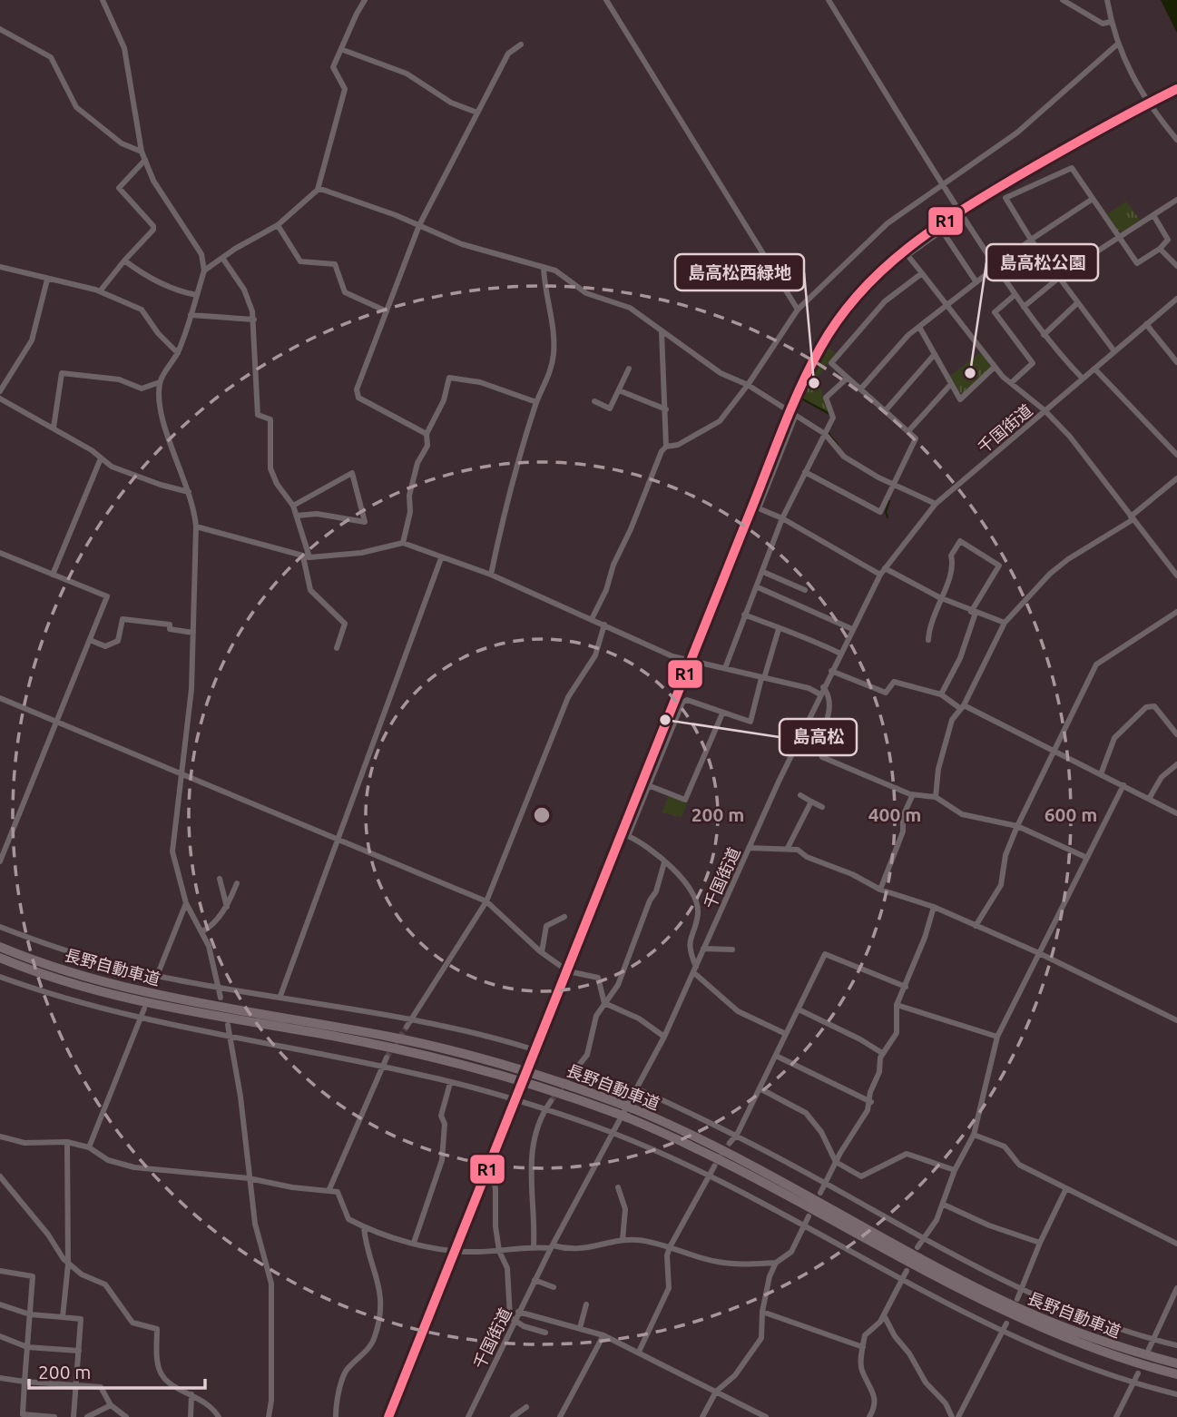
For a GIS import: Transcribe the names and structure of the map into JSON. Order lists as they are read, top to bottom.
{
  "streets": {
    "highway": ["長野自動車道"],
    "street": ["千国街道"]
  },
  "places": ["島高松公園", "島高松西緑地", "島高松"],
  "lines": ["transit line R1"],
  "scale_bar": "200 m",
  "rings": ["200 m", "400 m", "600 m"]
}
